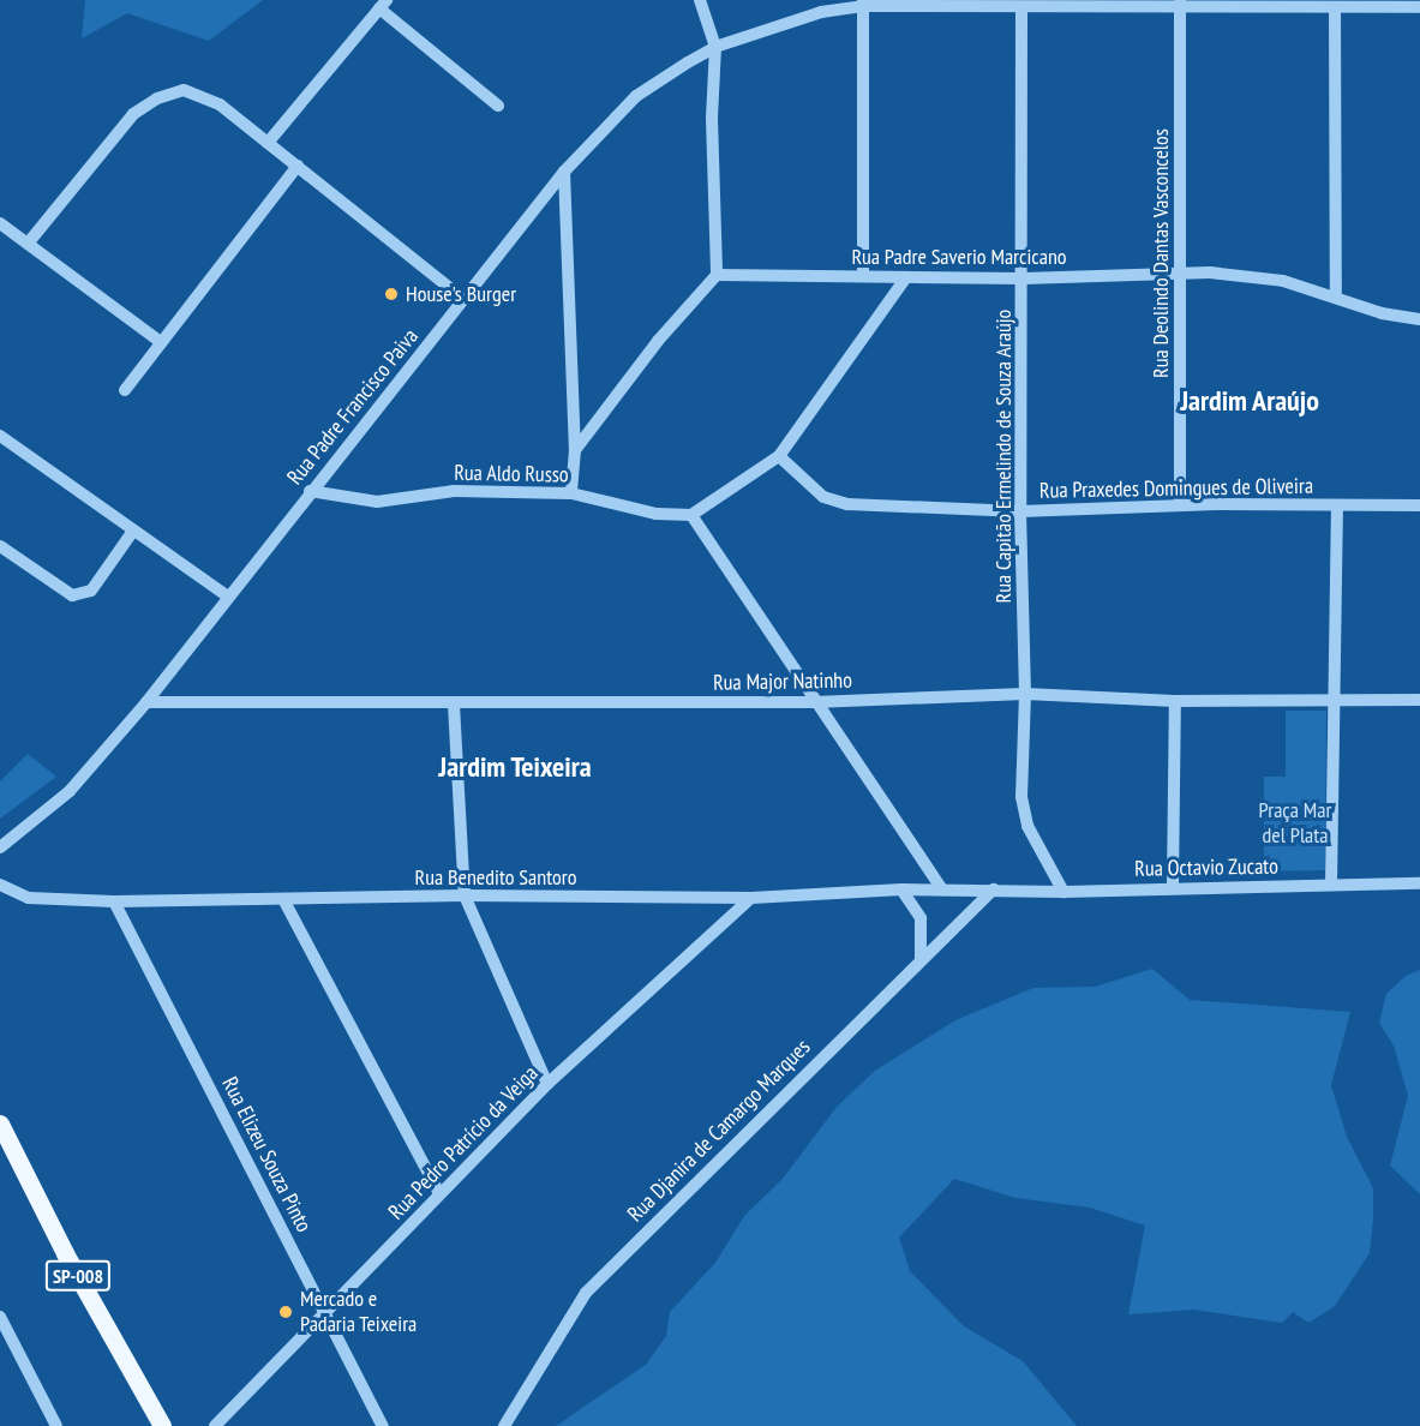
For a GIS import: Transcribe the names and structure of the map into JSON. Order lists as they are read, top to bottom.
{
  "streets": {
    "main road": ["SP-008"],
    "street": [
      "Rua Deolindo Dantas Vasconcelos",
      "Rua Padre Saverio Marcicano",
      "Rua Padre Francisco Paiva",
      "Rua Capitão Ermelindo de Souza Araújo",
      "Rua Aldo Russo",
      "Rua Praxedes Domingues de Oliveira",
      "Rua Major Natinho",
      "Rua Octavio Zucato",
      "Rua Benedito Santoro",
      "Rua Djanira de Camargo Marques",
      "Rua Pedro Patrício da Veiga",
      "Rua Elizeu Souza Pinto"
    ]
  },
  "crossings": [
    ["Rua Deolindo Dantas Vasconcelos", "Rua Padre Saverio Marcicano"],
    ["Rua Deolindo Dantas Vasconcelos", "Rua Padre Francisco Paiva"],
    ["Rua Deolindo Dantas Vasconcelos", "Rua Praxedes Domingues de Oliveira"],
    ["Rua Padre Saverio Marcicano", "Rua Capitão Ermelindo de Souza Araújo"],
    ["Rua Padre Francisco Paiva", "Rua Capitão Ermelindo de Souza Araújo"],
    ["Rua Padre Francisco Paiva", "Rua Aldo Russo"],
    ["Rua Padre Francisco Paiva", "Rua Major Natinho"],
    ["Rua Capitão Ermelindo de Souza Araújo", "Rua Praxedes Domingues de Oliveira"],
    ["Rua Capitão Ermelindo de Souza Araújo", "Rua Major Natinho"],
    ["Rua Capitão Ermelindo de Souza Araújo", "Rua Octavio Zucato"],
    ["Rua Octavio Zucato", "Rua Benedito Santoro"],
    ["Rua Octavio Zucato", "Rua Djanira de Camargo Marques"],
    ["Rua Benedito Santoro", "Rua Djanira de Camargo Marques"],
    ["Rua Benedito Santoro", "Rua Pedro Patrício da Veiga"],
    ["Rua Benedito Santoro", "Rua Elizeu Souza Pinto"],
    ["Rua Pedro Patrício da Veiga", "Rua Elizeu Souza Pinto"]
  ],
  "districts": ["Jardim Araújo", "Jardim Teixeira"],
  "parks": ["Praça Mar del Plata"],
  "places": ["House's Burger", "Mercado e Padaria Teixeira"]
}
